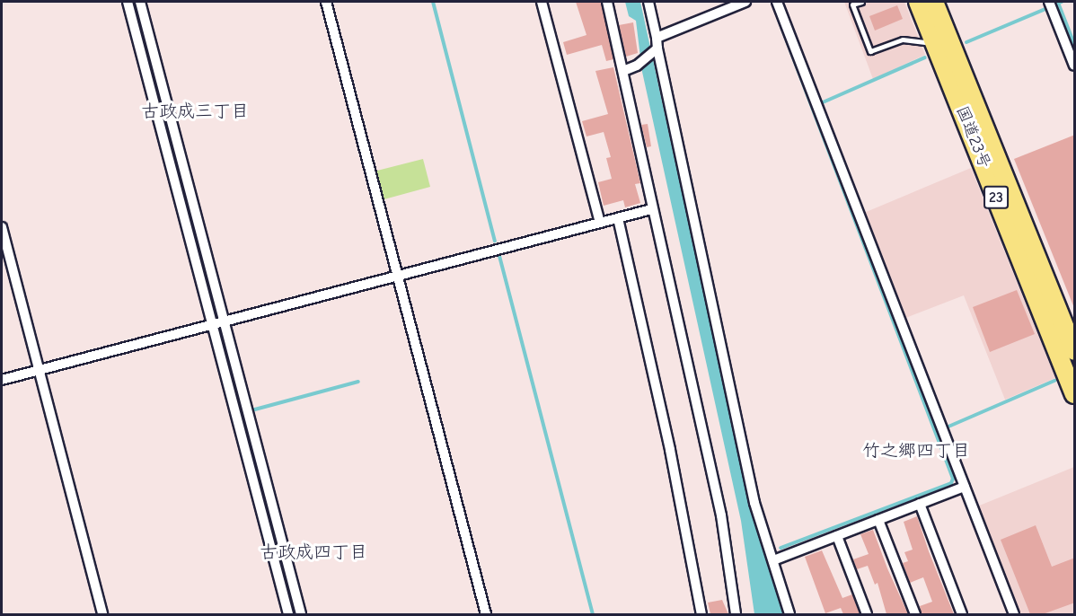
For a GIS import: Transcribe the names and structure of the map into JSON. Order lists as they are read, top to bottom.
{
  "streets": {
    "highway": ["国道23号", "23"]
  },
  "districts": ["古政成三丁目", "竹之郷四丁目", "古政成四丁目"]
}
